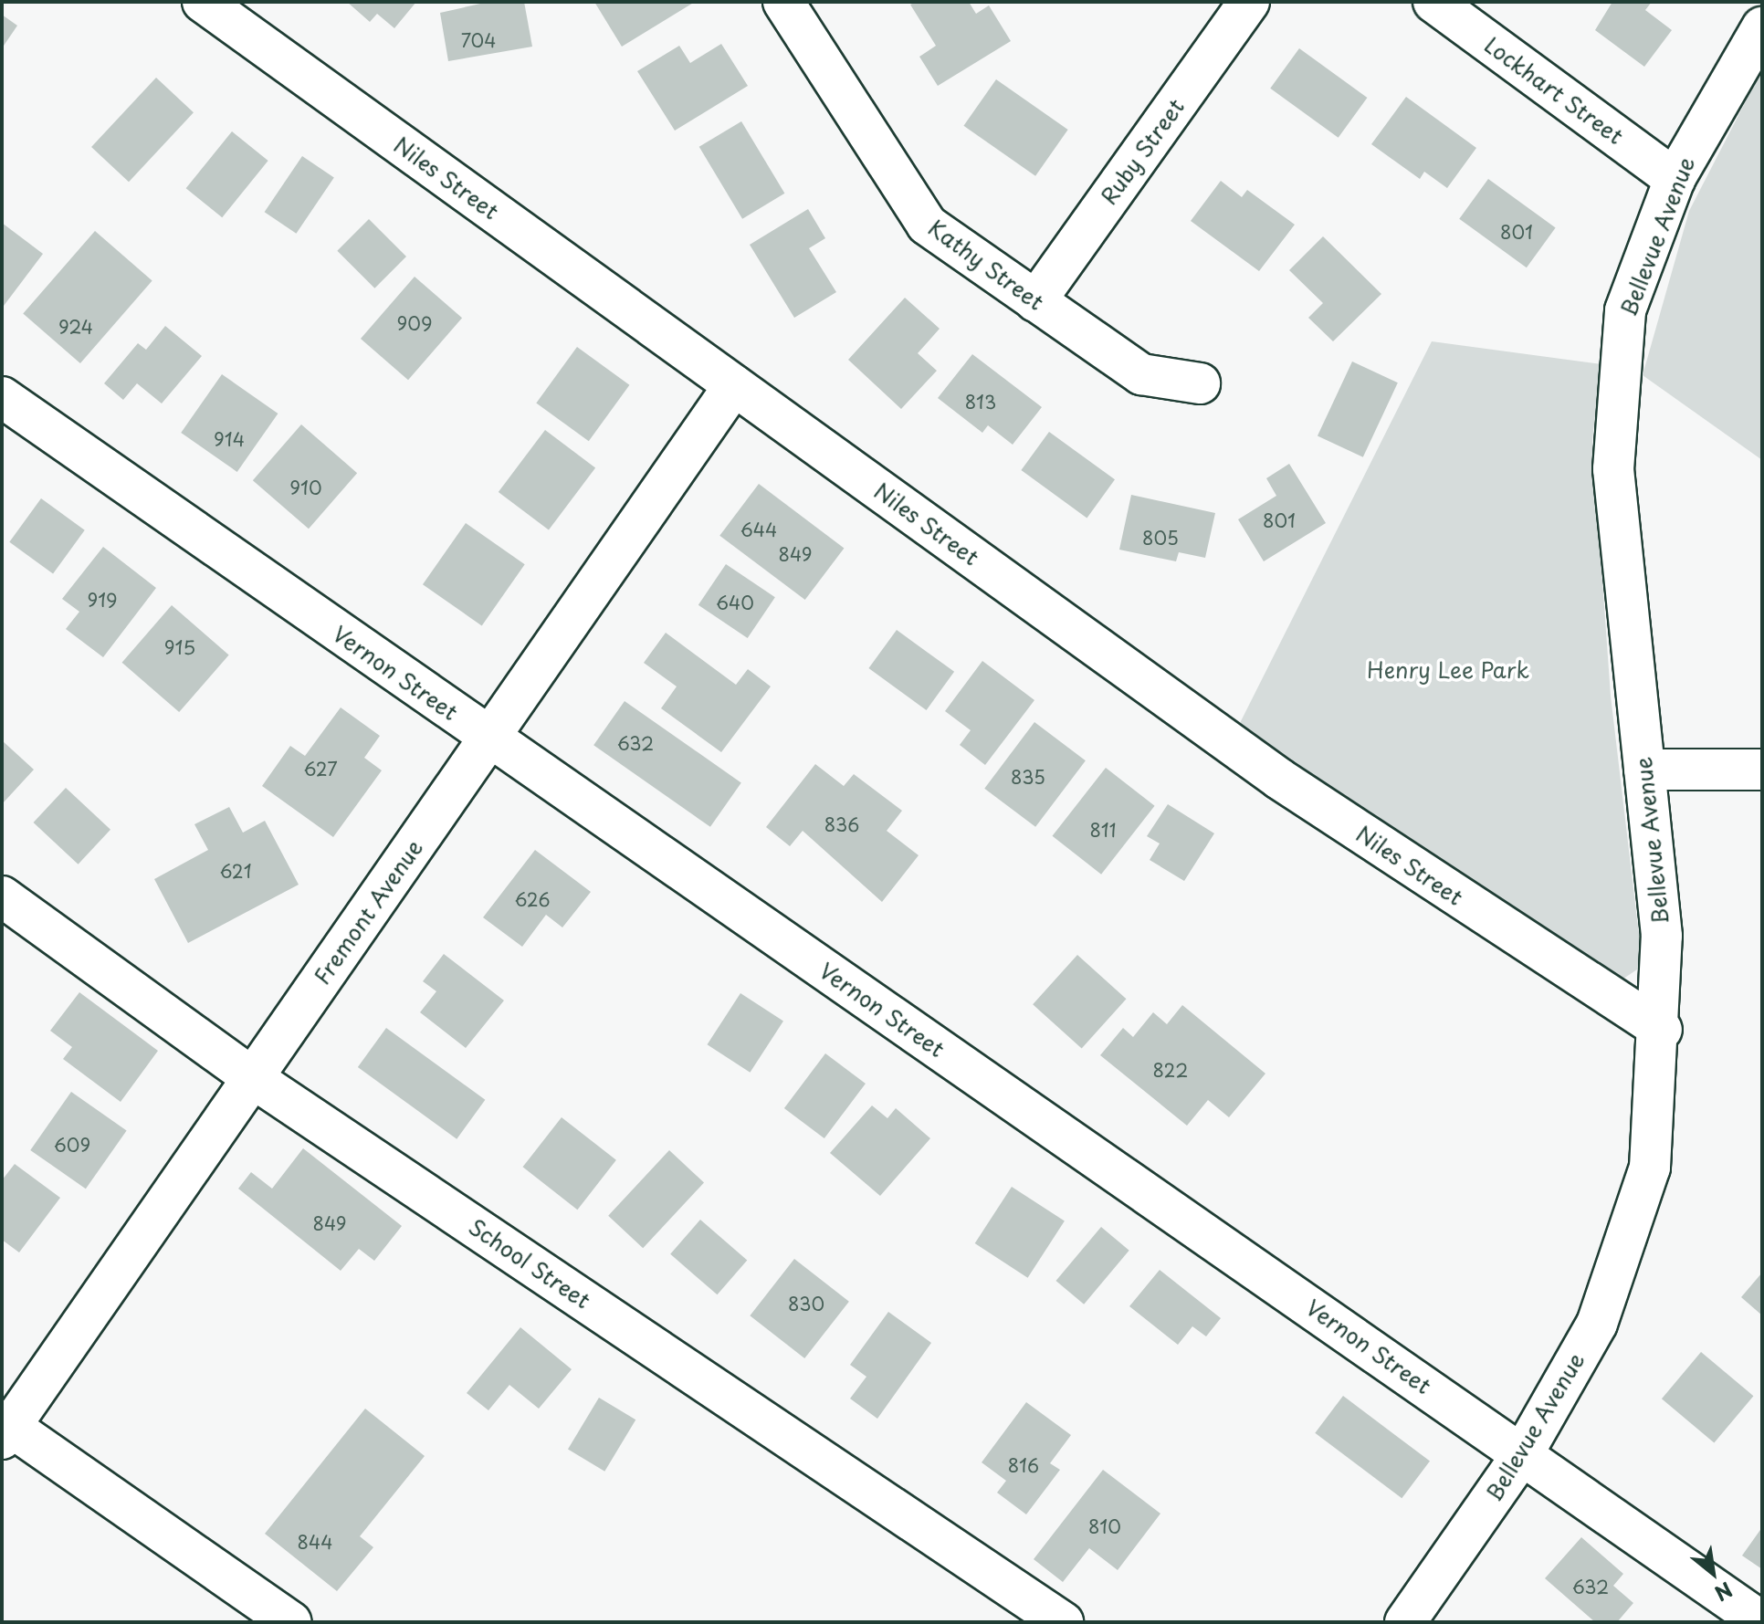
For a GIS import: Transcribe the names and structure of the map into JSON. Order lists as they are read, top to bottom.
{
  "streets": {
    "street": [
      "Lockhart Street",
      "Ruby Street",
      "Niles Street",
      "Bellevue Avenue",
      "Kathy Street",
      "Vernon Street",
      "Fremont Avenue",
      "School Street"
    ]
  },
  "crossings": [
    ["Lockhart Street", "Bellevue Avenue"],
    ["Ruby Street", "Kathy Street"],
    ["Niles Street", "Bellevue Avenue"],
    ["Niles Street", "Fremont Avenue"],
    ["Bellevue Avenue", "Vernon Street"],
    ["Vernon Street", "Fremont Avenue"],
    ["Fremont Avenue", "School Street"]
  ],
  "parks": ["Henry Lee Park"],
  "house_numbers": [
    "704",
    "801",
    "909",
    "924",
    "813",
    "914",
    "910",
    "801",
    "644",
    "805",
    "849",
    "919",
    "640",
    "915",
    "632",
    "627",
    "835",
    "836",
    "811",
    "621",
    "626",
    "822",
    "609",
    "849",
    "830",
    "816",
    "810",
    "844",
    "632"
  ],
  "north": "bottom right"
}
